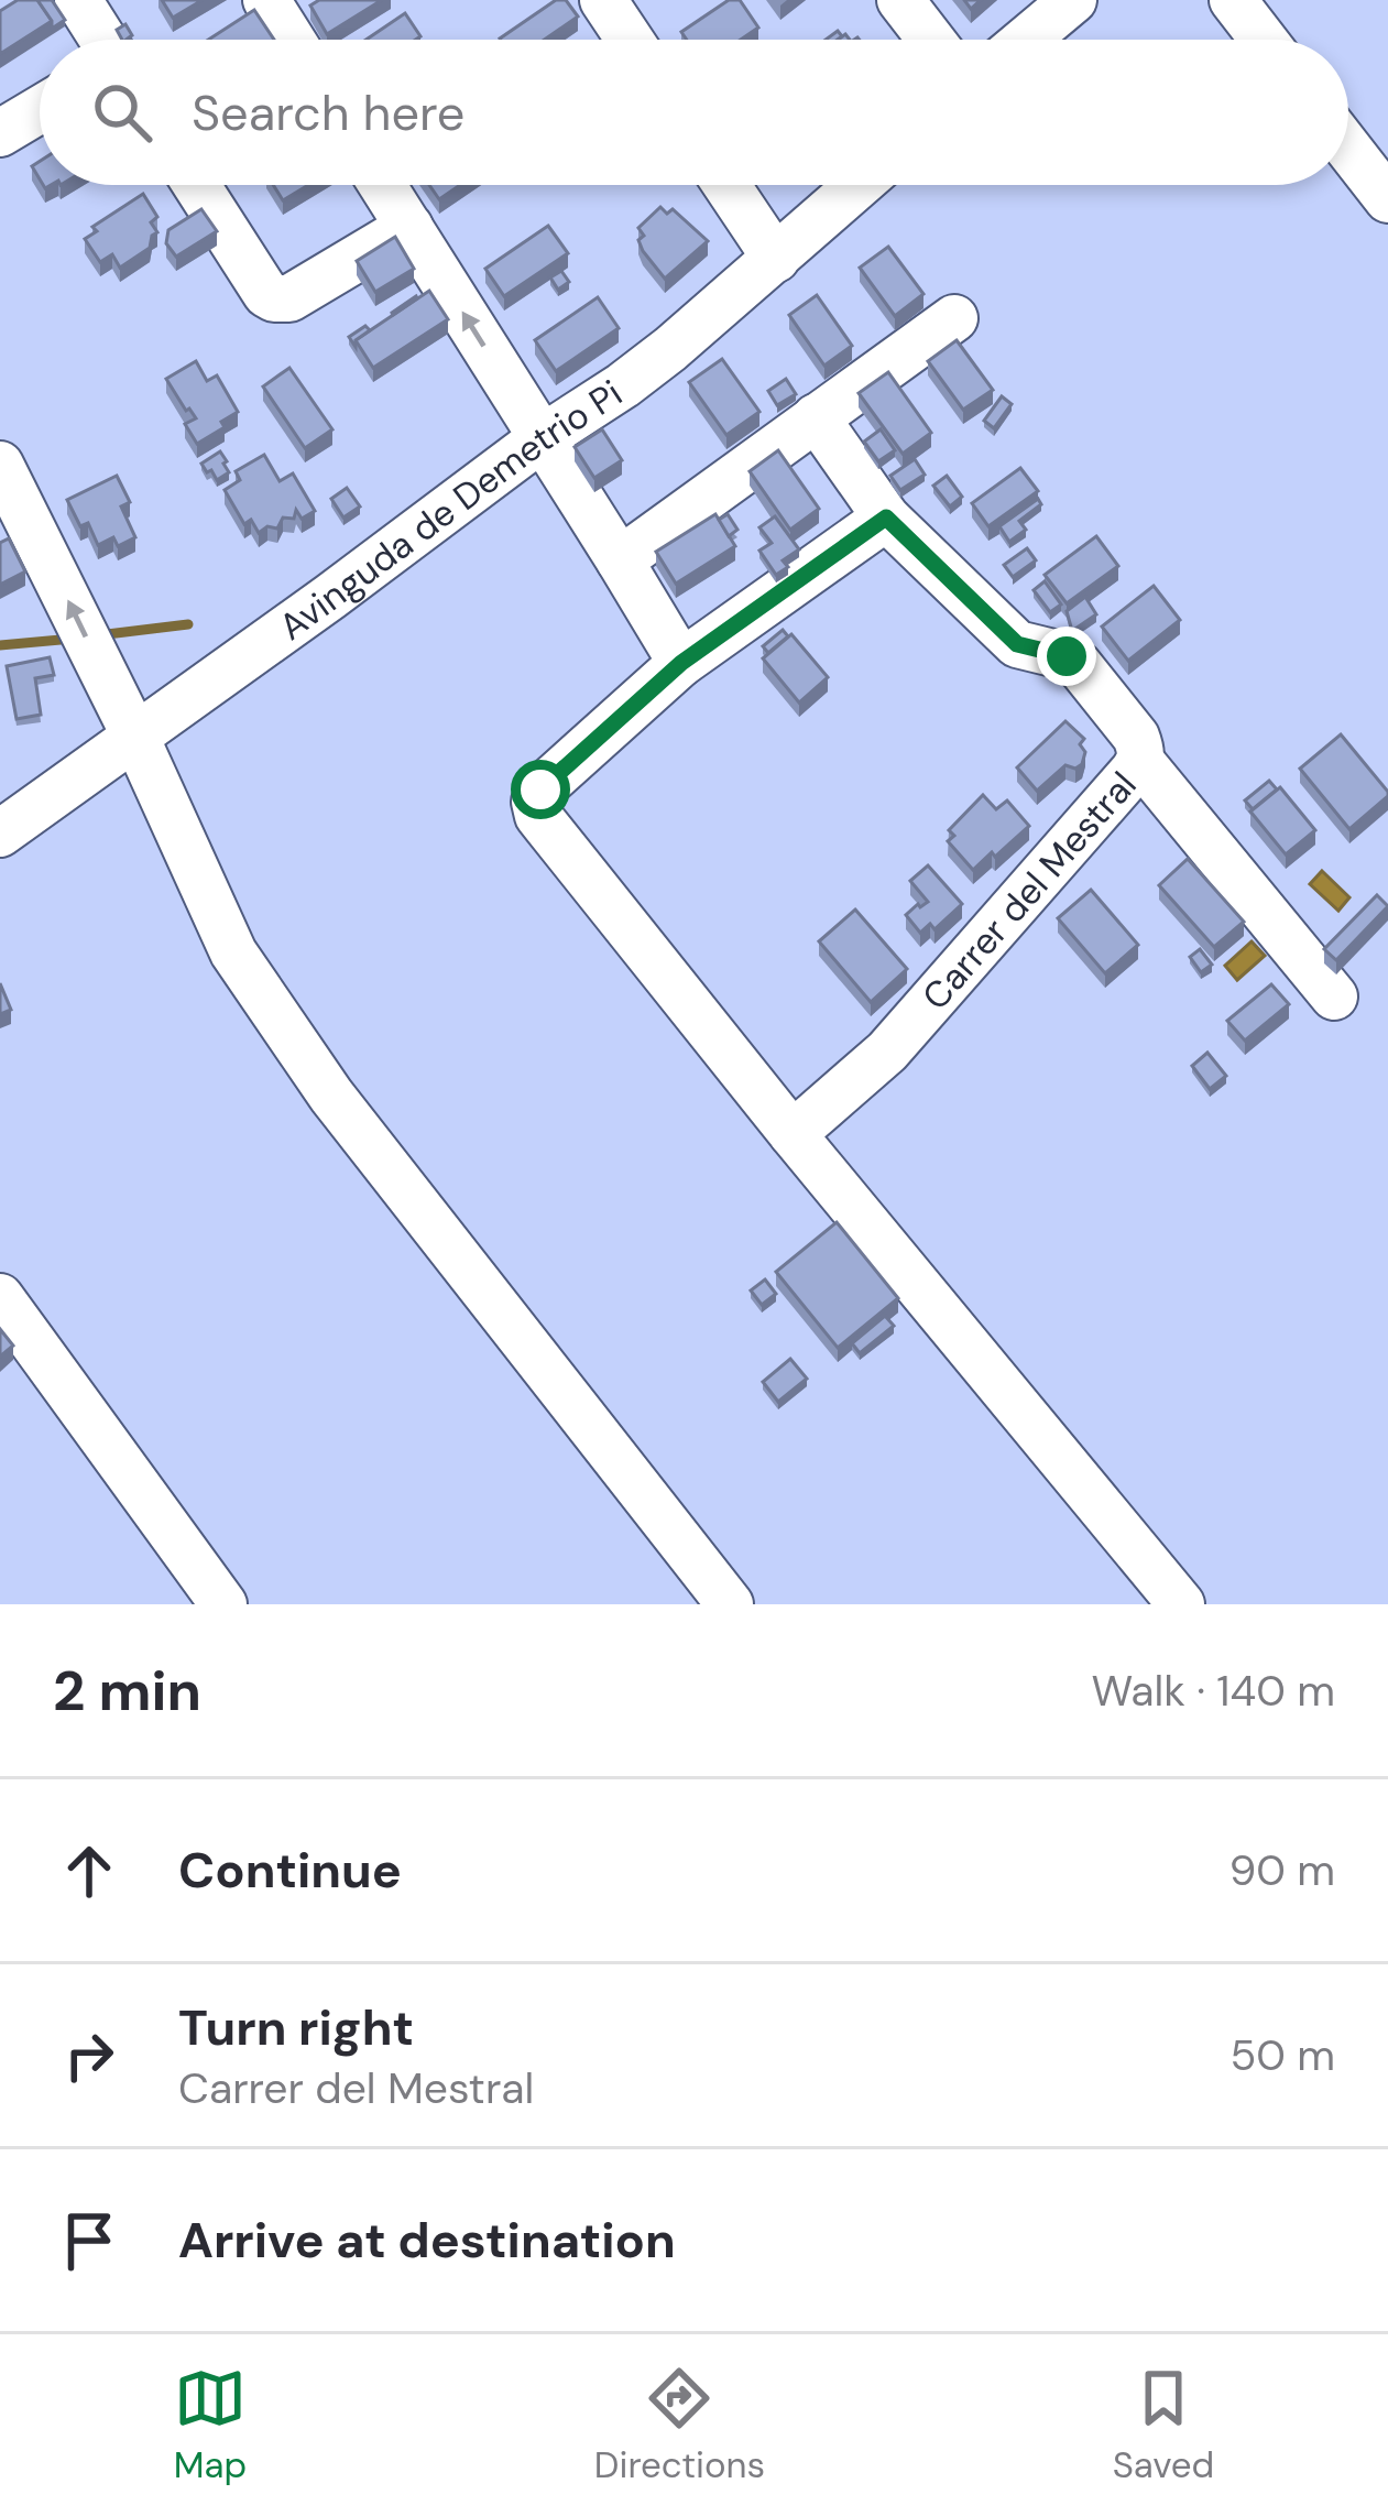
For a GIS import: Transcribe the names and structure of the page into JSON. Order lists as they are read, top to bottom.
{
  "streets": {
    "street": ["Avinguda de Demetrio Pi", "Carrer del Mestral"]
  },
  "page": {
    "search": "Search here",
    "heading": ["2 min", "Walk · 140 m"],
    "list": [
      ["Continue", "90 m"],
      ["Turn right", "Carrer del Mestral", "50 m"],
      "Arrive at destination"
    ],
    "nav": ["Map", "Directions", "Saved"]
  }
}
